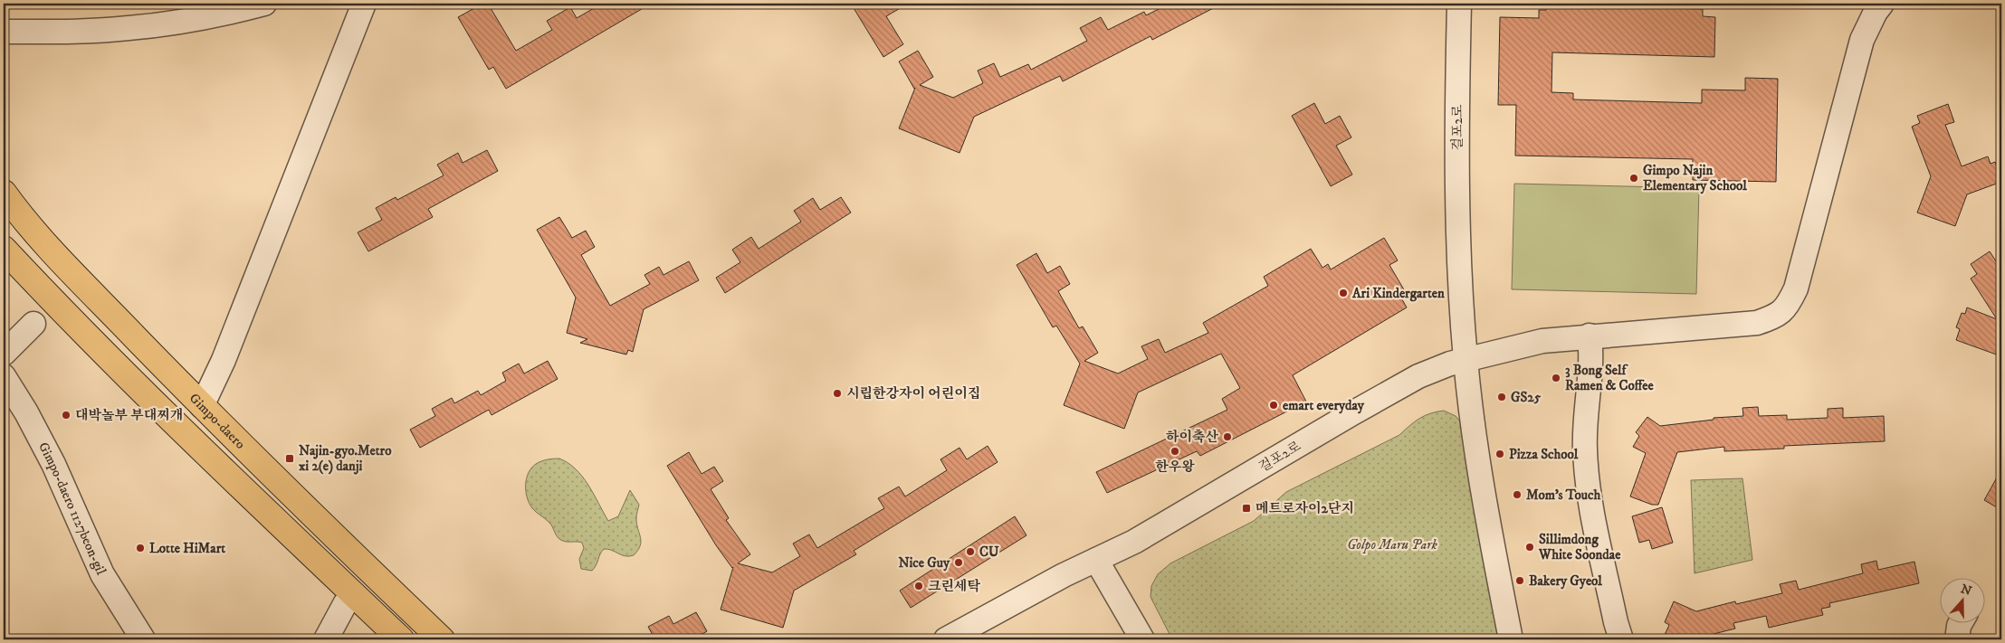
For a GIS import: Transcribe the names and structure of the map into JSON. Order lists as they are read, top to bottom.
{
  "streets": {
    "main road": ["Gimpo-daero"],
    "street": ["걸포2로", "Gimpo-daero 1127beon-gil"]
  },
  "parks": ["Golpo Maru Park"],
  "places": {
    "other": [
      "Gimpo Najin Elementary School",
      "Ari Kindergarten",
      "3 Bong Self Ramen & Coffee",
      "시립한강자이 어린이집",
      "GS25",
      "emart everyday",
      "대박놀부 부대찌개",
      "하이축산",
      "한우왕",
      "Pizza School",
      "Mom's Touch",
      "Sillimdong White Soondae",
      "Lotte HiMart",
      "CU",
      "Nice Guy",
      "Bakery Gyeol",
      "크린세탁"
    ],
    "transit": ["Najin-gyo.Metro xi 2(e) danji", "메트로자이2단지"]
  },
  "north": "top"
}
